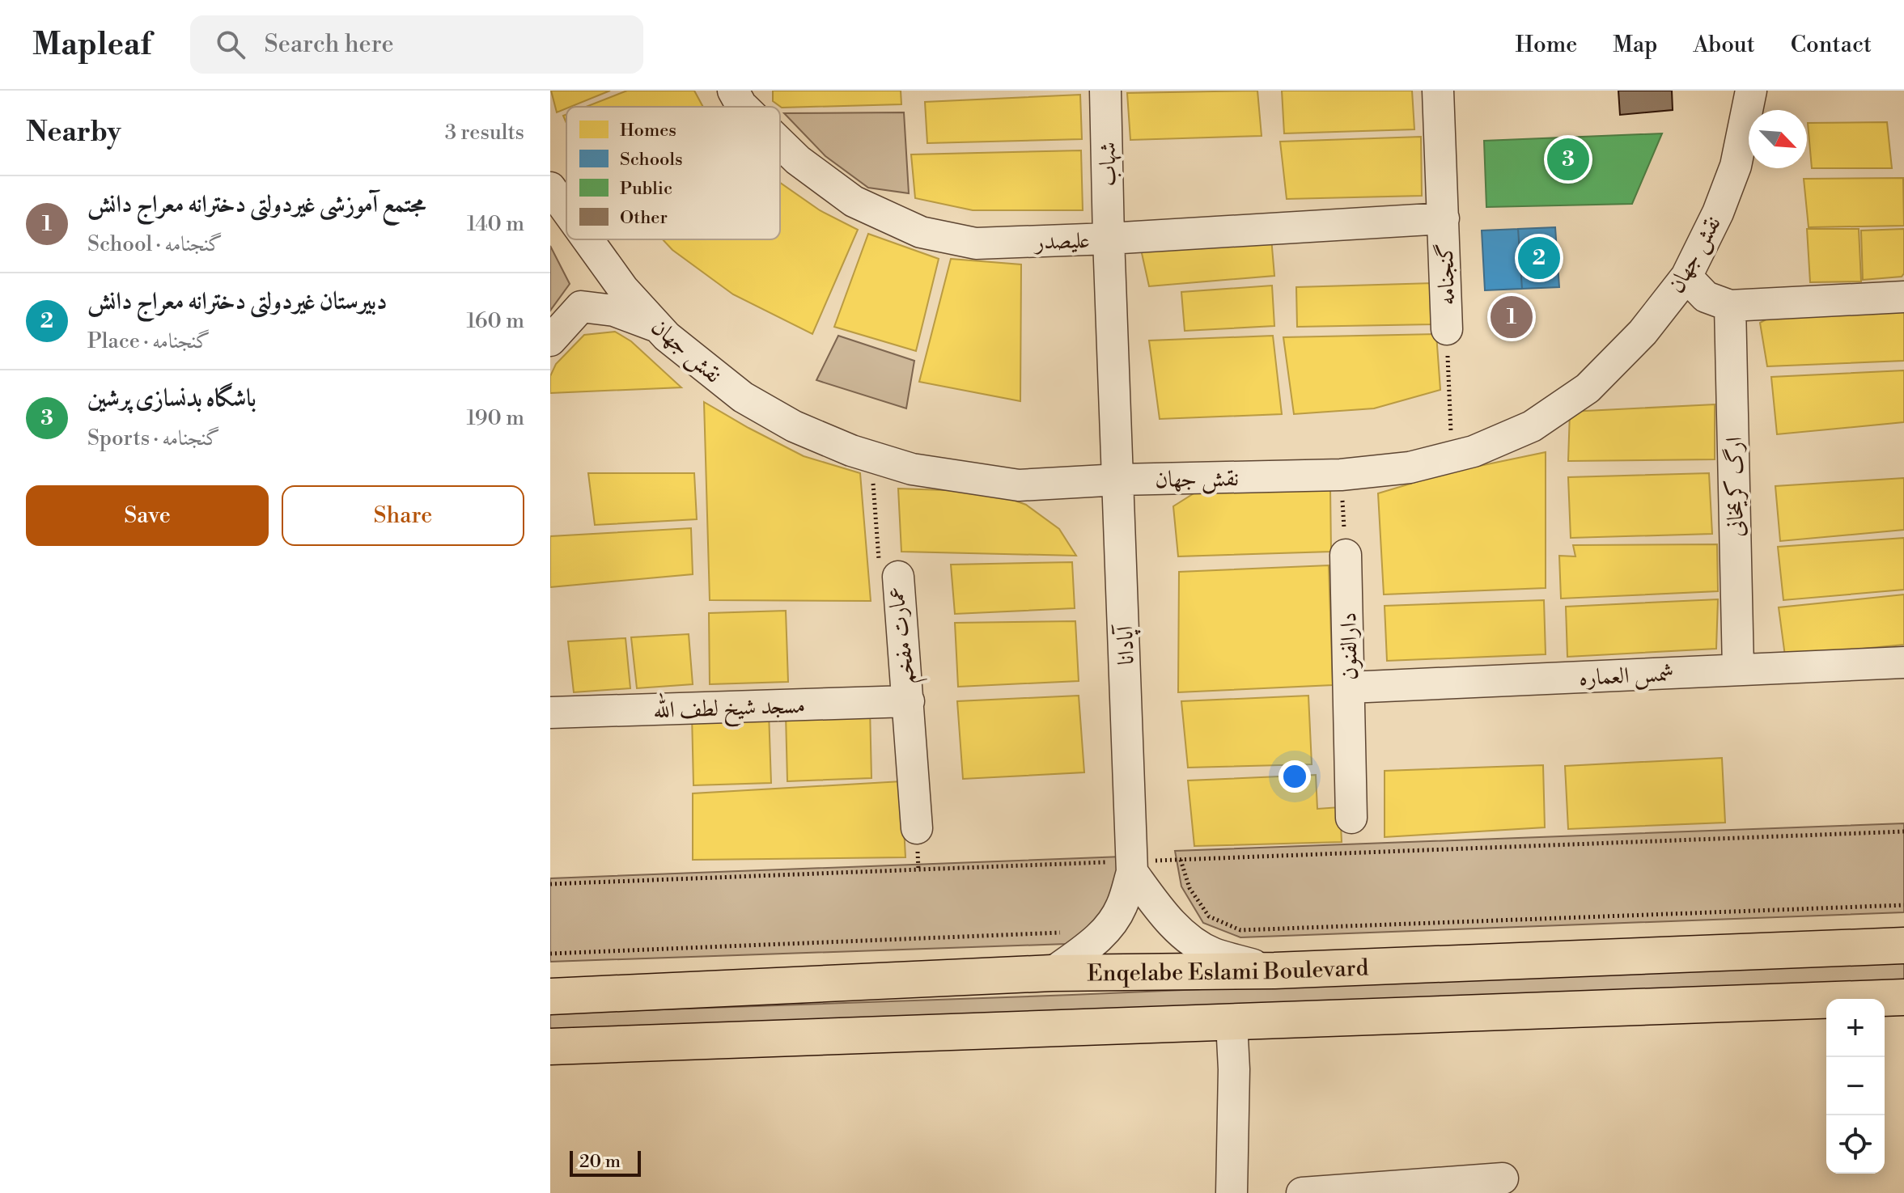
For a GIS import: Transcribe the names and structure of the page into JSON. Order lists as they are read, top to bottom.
{
  "streets": {
    "main road": ["Enqelabe Eslami Boulevard"],
    "street": [
      "شهاب",
      "علیصدر",
      "نقش جهان",
      "گنجنامه",
      "ارگ کریمخانی",
      "عمارت مفخم",
      "آپادانا",
      "دارالفنون",
      "شمس العماره",
      "مسجد شیخ لطف الله"
    ]
  },
  "crossings": [
    ["شهاب", "علیصدر"],
    ["شهاب", "آپادانا"],
    ["علیصدر", "گنجنامه"],
    ["علیصدر", "آپادانا"],
    ["نقش جهان", "گنجنامه"],
    ["نقش جهان", "عمارت مفخم"],
    ["نقش جهان", "آپادانا"],
    ["ارگ کریمخانی", "شمس العماره"],
    ["عمارت مفخم", "مسجد شیخ لطف الله"],
    ["آپادانا", "Enqelabe Eslami Boulevard"],
    ["دارالفنون", "شمس العماره"]
  ],
  "legend": [
    "Homes",
    "Schools",
    "Public",
    "Other"
  ],
  "scale_bar": "20 m",
  "north": "bottom right",
  "page": {
    "header": "Mapleaf",
    "search": "Search here",
    "nav": [
      "Home",
      "Map",
      "About",
      "Contact"
    ],
    "heading": ["Nearby", "3 results"],
    "pins": ["3", "2", "1"],
    "list": [
      {
        "mark": "1",
        "name": "مجتمع آموزشی غیردولتی دخترانه معراج دانش",
        "note": "School · گنجنامه",
        "value": "140 m"
      },
      {
        "mark": "2",
        "name": "دبیرستان غیردولتی دخترانه معراج دانش",
        "note": "Place · گنجنامه",
        "value": "160 m"
      },
      {
        "mark": "3",
        "name": "باشگاه بدنسازی پرشین",
        "note": "Sports · گنجنامه",
        "value": "190 m"
      }
    ],
    "buttons": ["Save", "Share"],
    "map_buttons": ["+", "−"],
    "scale": "20 m"
  }
}
